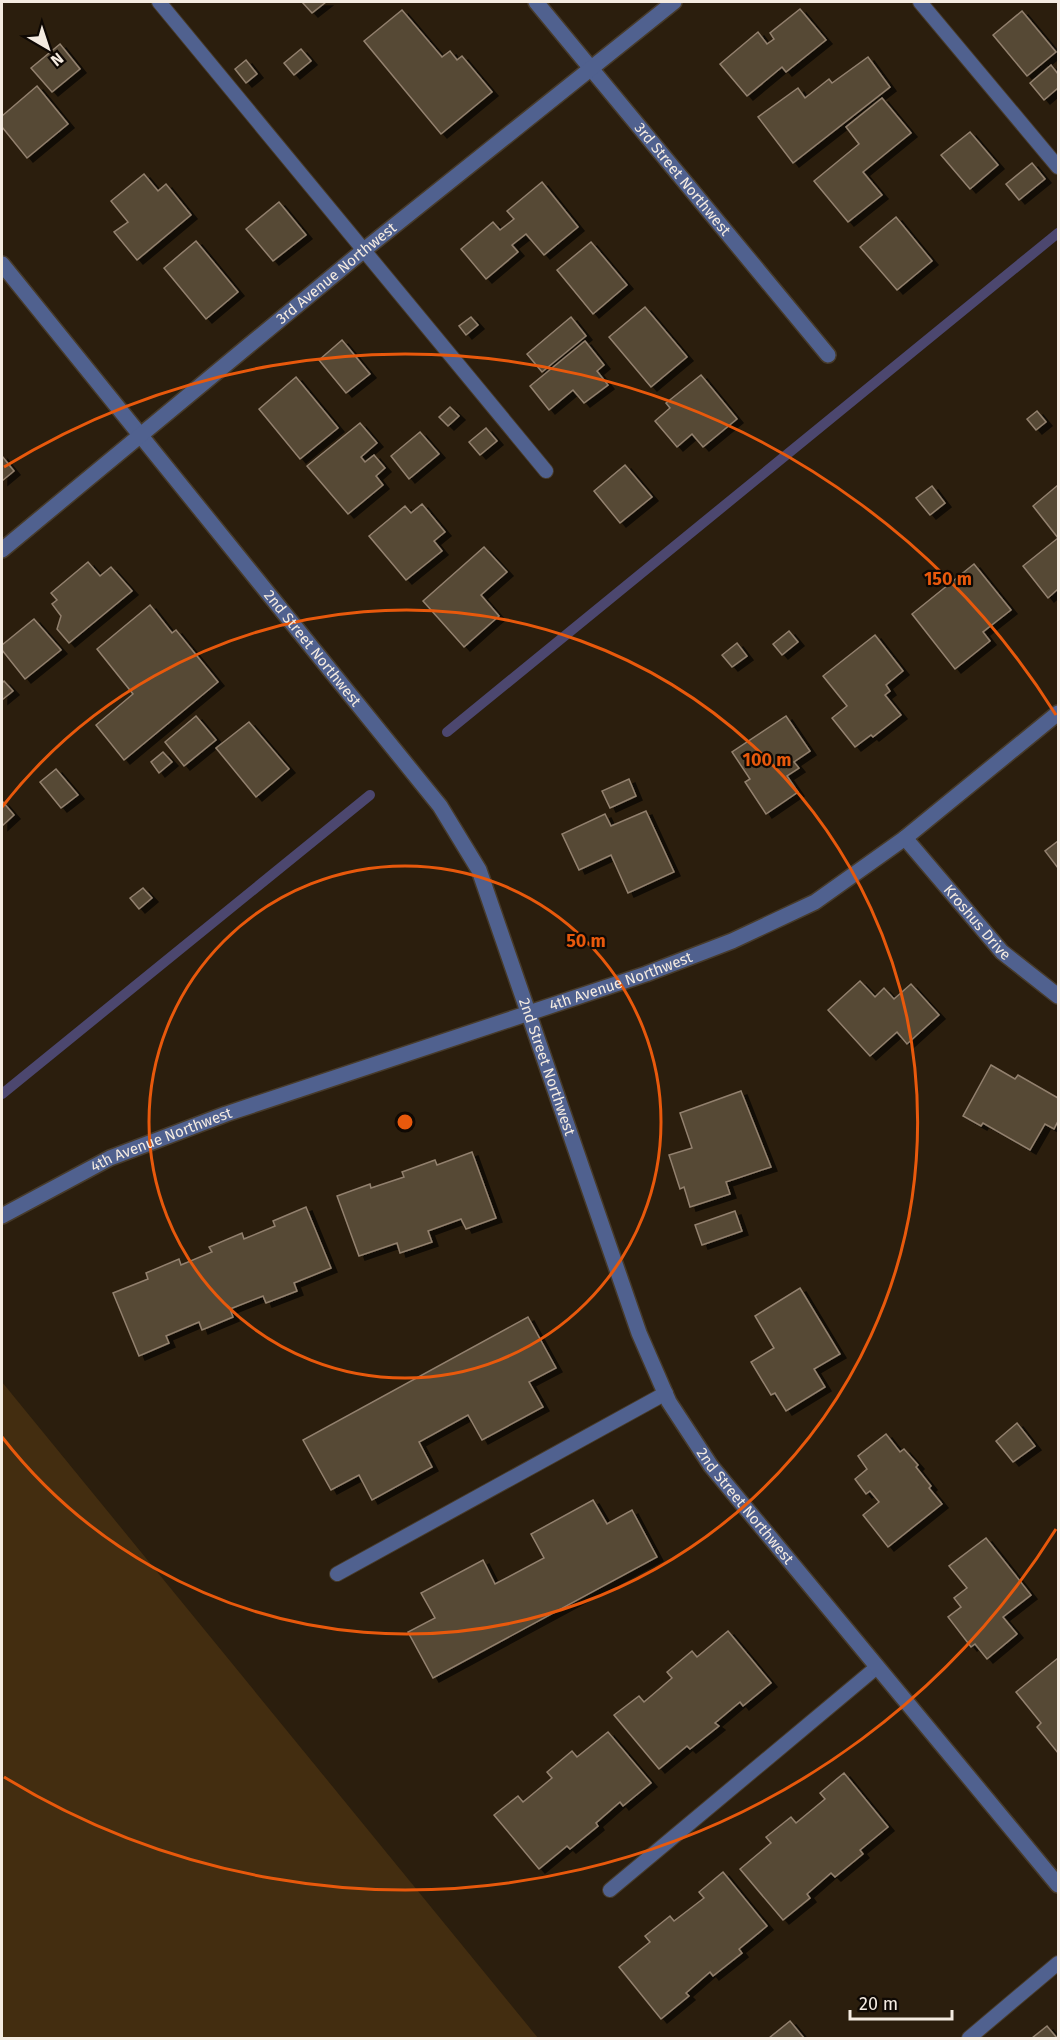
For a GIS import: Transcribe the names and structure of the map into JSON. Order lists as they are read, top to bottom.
{
  "streets": {
    "street": [
      "3rd Street Northwest",
      "3rd Avenue Northwest",
      "2nd Street Northwest",
      "Kroshus Drive",
      "4th Avenue Northwest"
    ]
  },
  "crossings": [
    ["3rd Street Northwest", "3rd Avenue Northwest"],
    ["3rd Avenue Northwest", "2nd Street Northwest"],
    ["2nd Street Northwest", "4th Avenue Northwest"],
    ["Kroshus Drive", "4th Avenue Northwest"]
  ],
  "scale_bar": "20 m",
  "north": "bottom right",
  "rings": ["150 m", "100 m", "50 m"]
}
